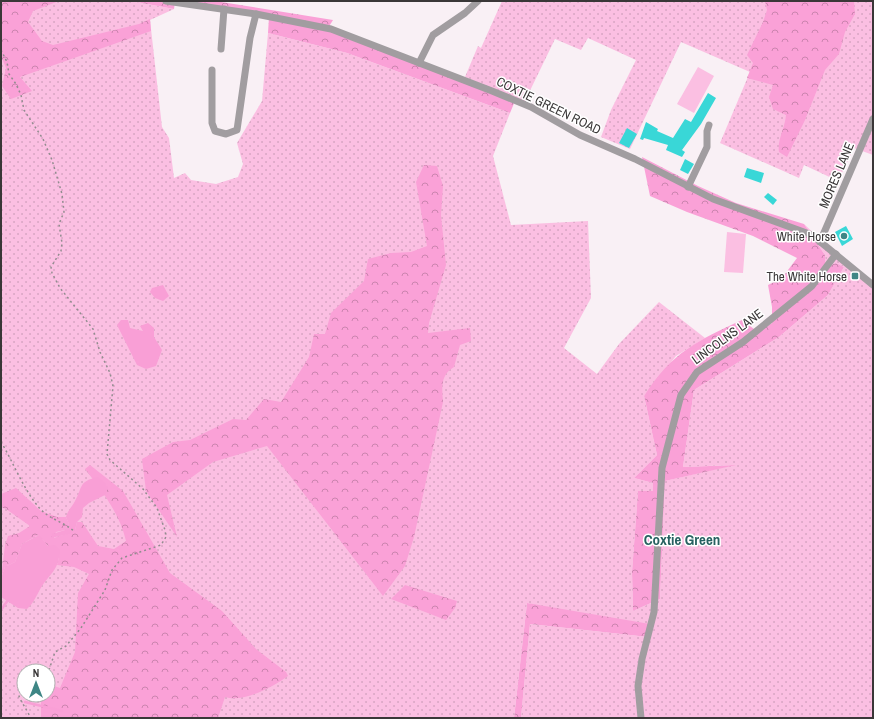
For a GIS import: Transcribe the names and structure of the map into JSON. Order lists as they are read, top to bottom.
{
  "streets": {
    "street": ["COXTIE GREEN ROAD", "MORES LANE", "LINCOLNS LANE"]
  },
  "crossings": [
    ["COXTIE GREEN ROAD", "MORES LANE"],
    ["COXTIE GREEN ROAD", "LINCOLNS LANE"]
  ],
  "districts": ["Coxtie Green"],
  "places": {
    "other": ["White Horse"],
    "transit": ["The White Horse"]
  },
  "north": "top"
}
